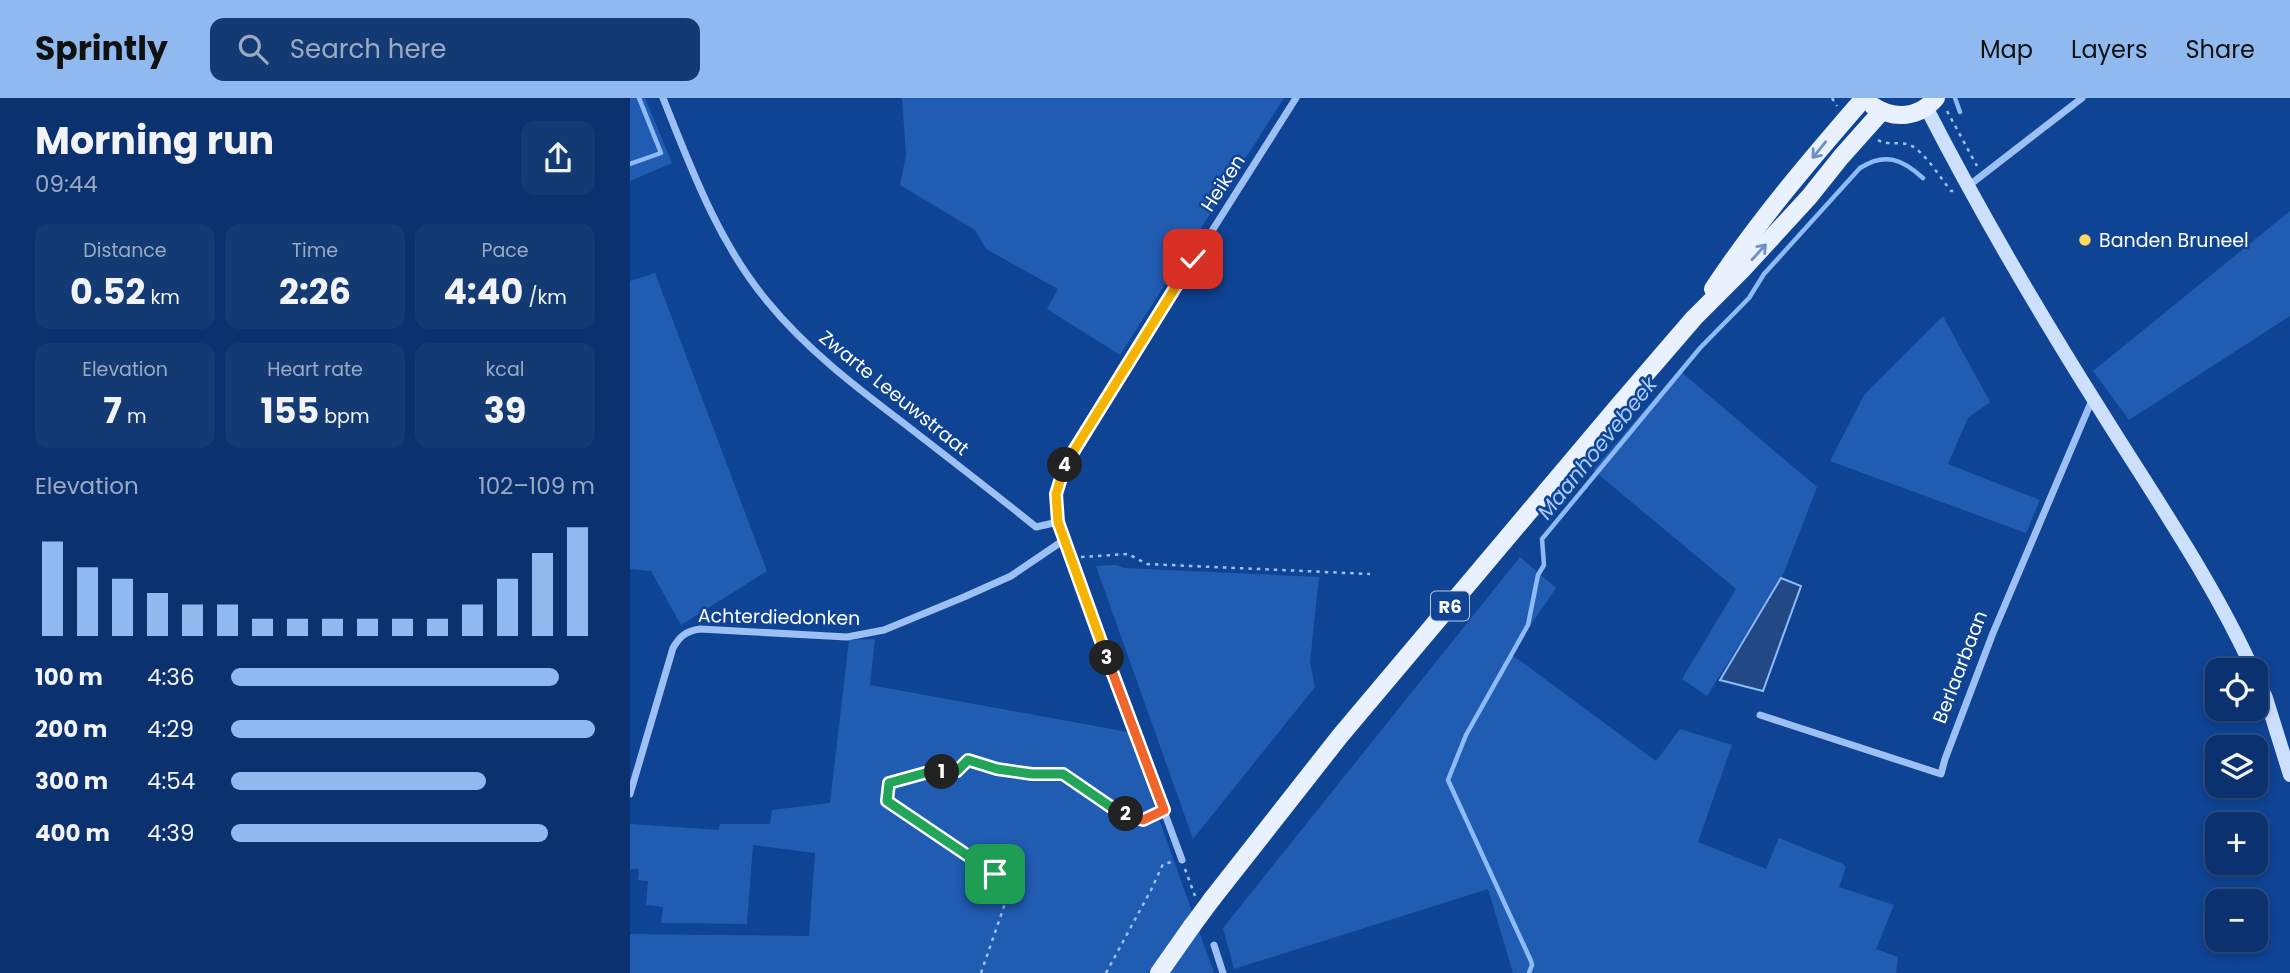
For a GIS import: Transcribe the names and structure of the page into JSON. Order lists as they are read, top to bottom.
{
  "streets": {
    "main road": ["R6"],
    "street": [
      "Heiken",
      "Zwarte Leeuwstraat",
      "Achterdiedonken",
      "Berlaarbaan"
    ]
  },
  "crossings": [
    ["Heiken", "Zwarte Leeuwstraat"],
    ["Heiken", "Achterdiedonken"]
  ],
  "water": ["Maanhoevebeek"],
  "places": ["Banden Bruneel"],
  "page": {
    "header": "Sprintly",
    "search": "Search here",
    "nav": ["Map", "Layers", "Share"],
    "heading": ["Morning run", "09:44"],
    "stats": [
      ["Distance", "0.52 km"],
      ["Time", "2:26"],
      ["Pace", "4:40 /km"],
      ["Elevation", "7 m"],
      ["Heart rate", "155 bpm"],
      ["kcal", "39"]
    ],
    "pins": [
      "4",
      "3",
      "1",
      "2"
    ],
    "chart": ["Elevation", "102–109 m"],
    "list": [
      {
        "name": "100 m",
        "note": "4:36"
      },
      {
        "name": "200 m",
        "note": "4:29"
      },
      {
        "name": "300 m",
        "note": "4:54"
      },
      {
        "name": "400 m",
        "note": "4:39"
      }
    ],
    "map_buttons": ["+", "−"]
  }
}
